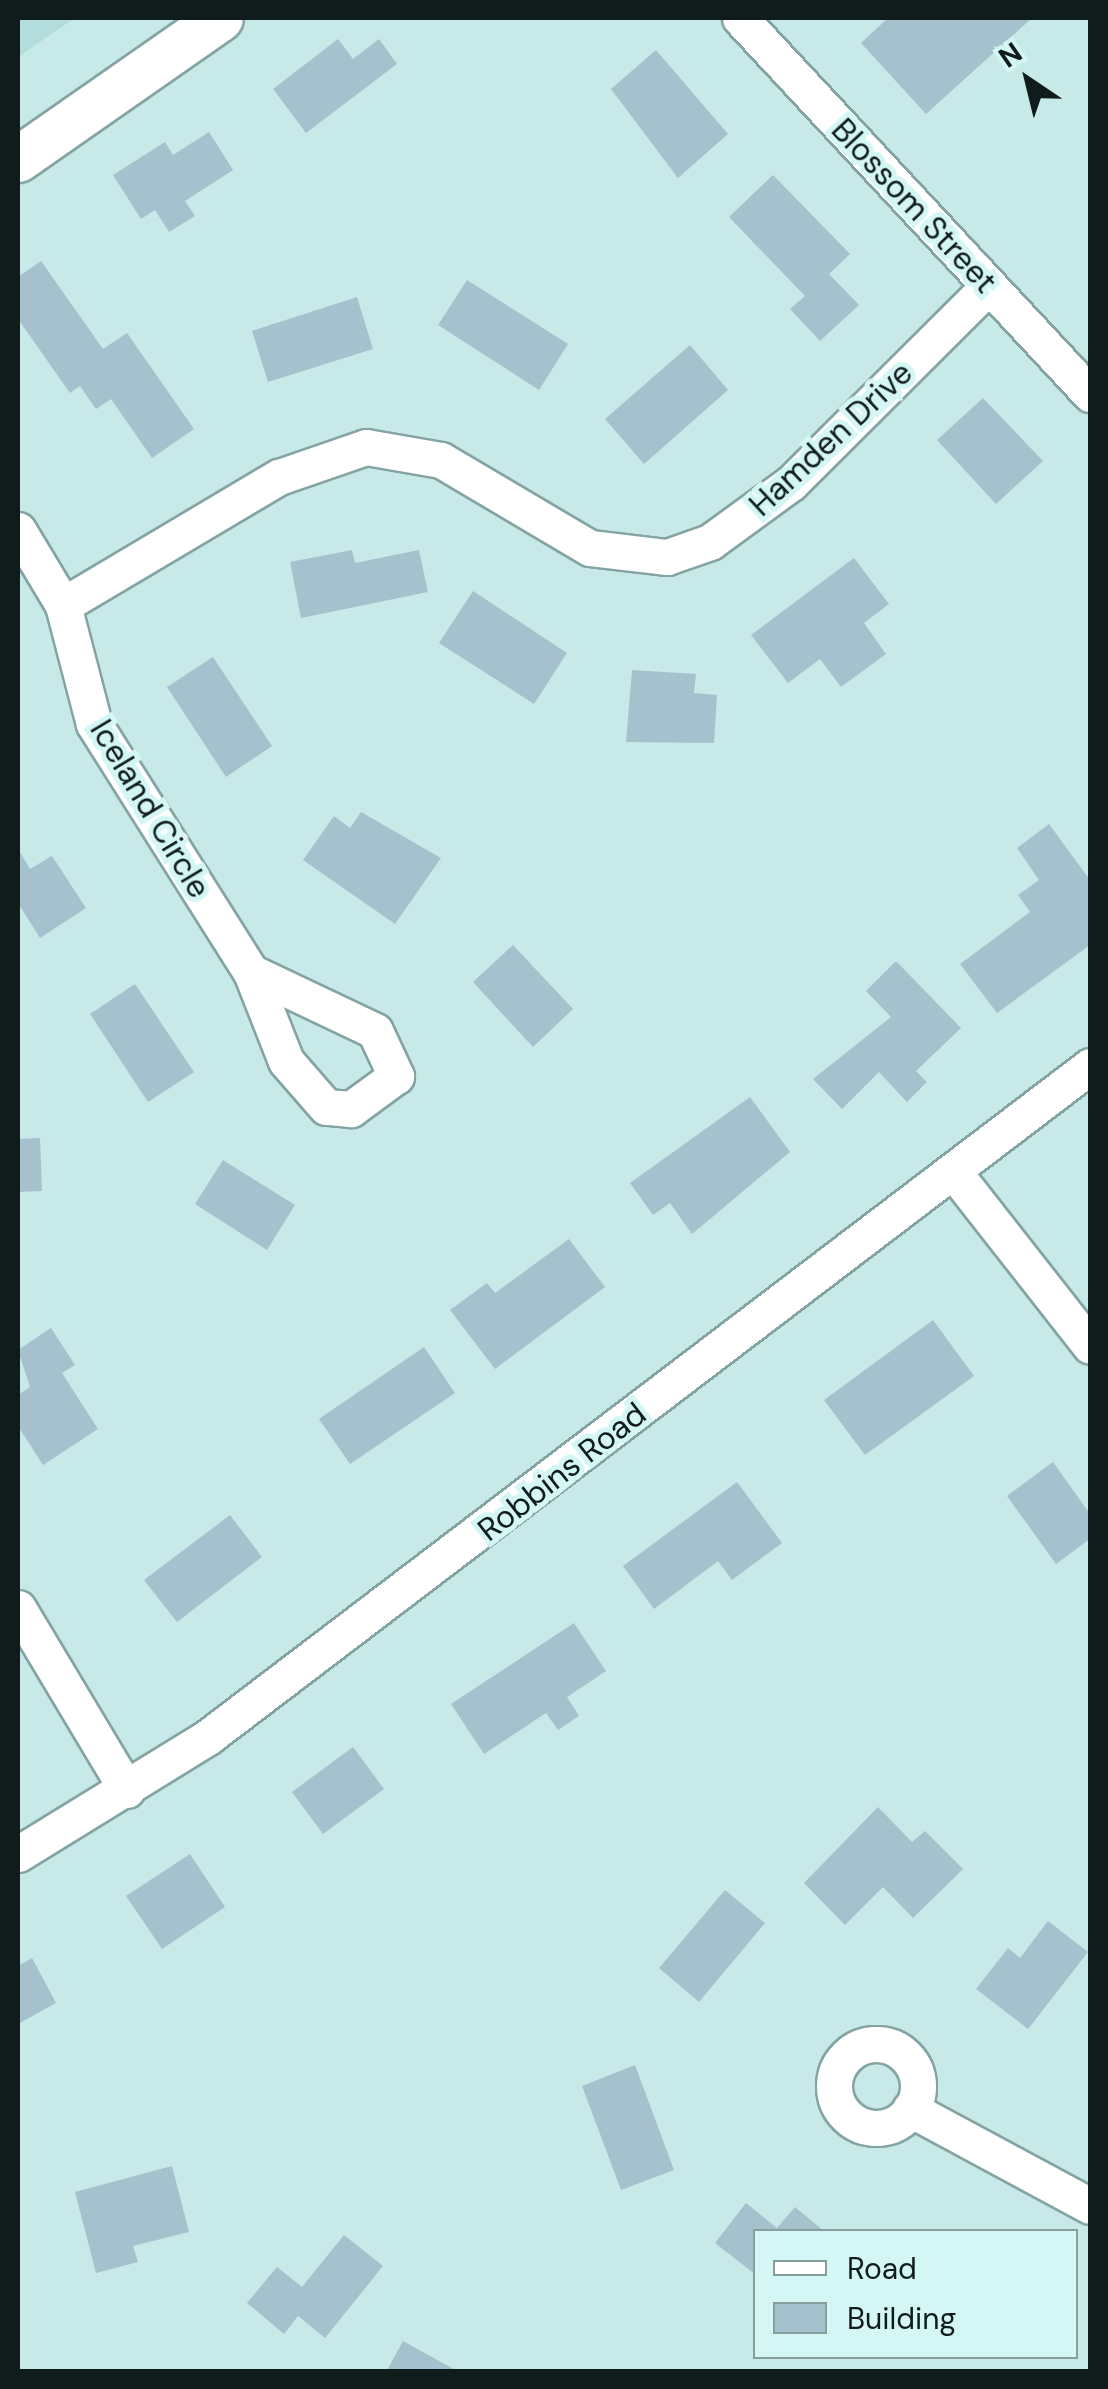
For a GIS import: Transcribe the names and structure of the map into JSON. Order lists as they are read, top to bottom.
{
  "streets": {
    "street": [
      "Blossom Street",
      "Hamden Drive",
      "Iceland Circle",
      "Robbins Road"
    ]
  },
  "crossings": [
    ["Blossom Street", "Hamden Drive"],
    ["Hamden Drive", "Iceland Circle"]
  ],
  "legend": ["Road", "Building"],
  "north": "top left"
}
